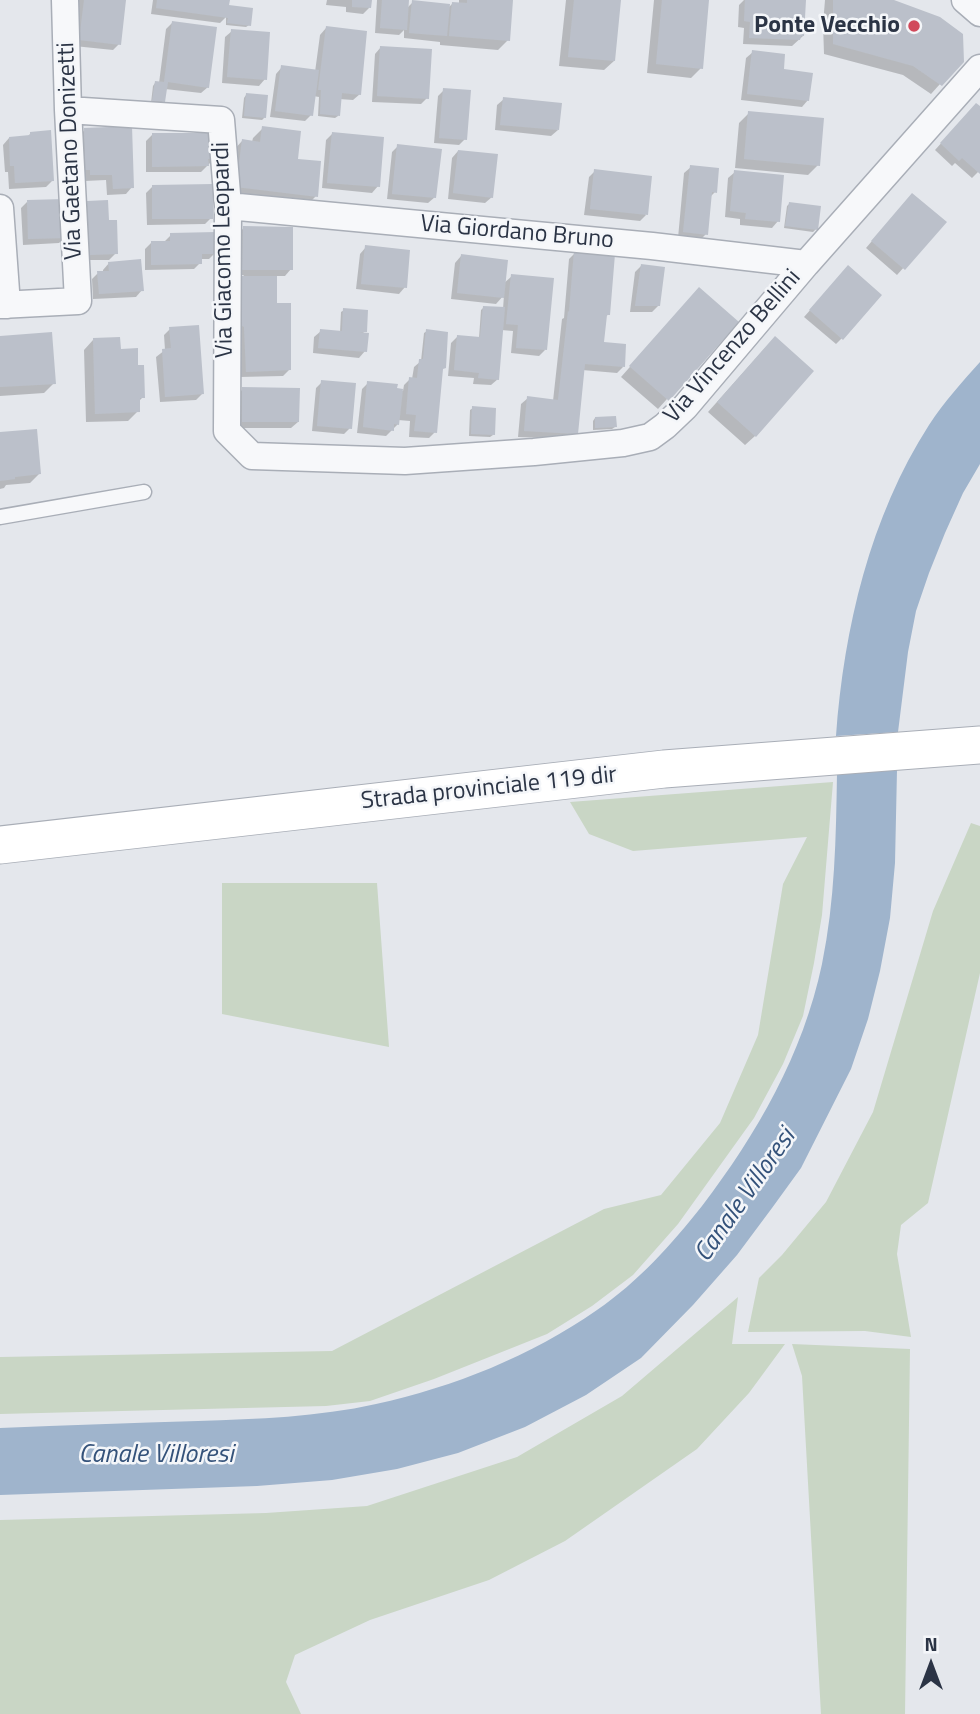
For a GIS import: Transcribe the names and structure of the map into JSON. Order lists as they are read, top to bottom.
{
  "streets": {
    "street": [
      "Via Gaetano Donizetti",
      "Via Giordano Bruno",
      "Via Giacomo Leopardi",
      "Via Vincenzo Bellini",
      "Strada provinciale 119 dir"
    ]
  },
  "crossings": [
    ["Via Gaetano Donizetti", "Via Giacomo Leopardi"],
    ["Via Giordano Bruno", "Via Giacomo Leopardi"],
    ["Via Giordano Bruno", "Via Vincenzo Bellini"],
    ["Via Giacomo Leopardi", "Via Vincenzo Bellini"]
  ],
  "water": ["Canale Villoresi"],
  "places": ["Ponte Vecchio"],
  "north": "top"
}
